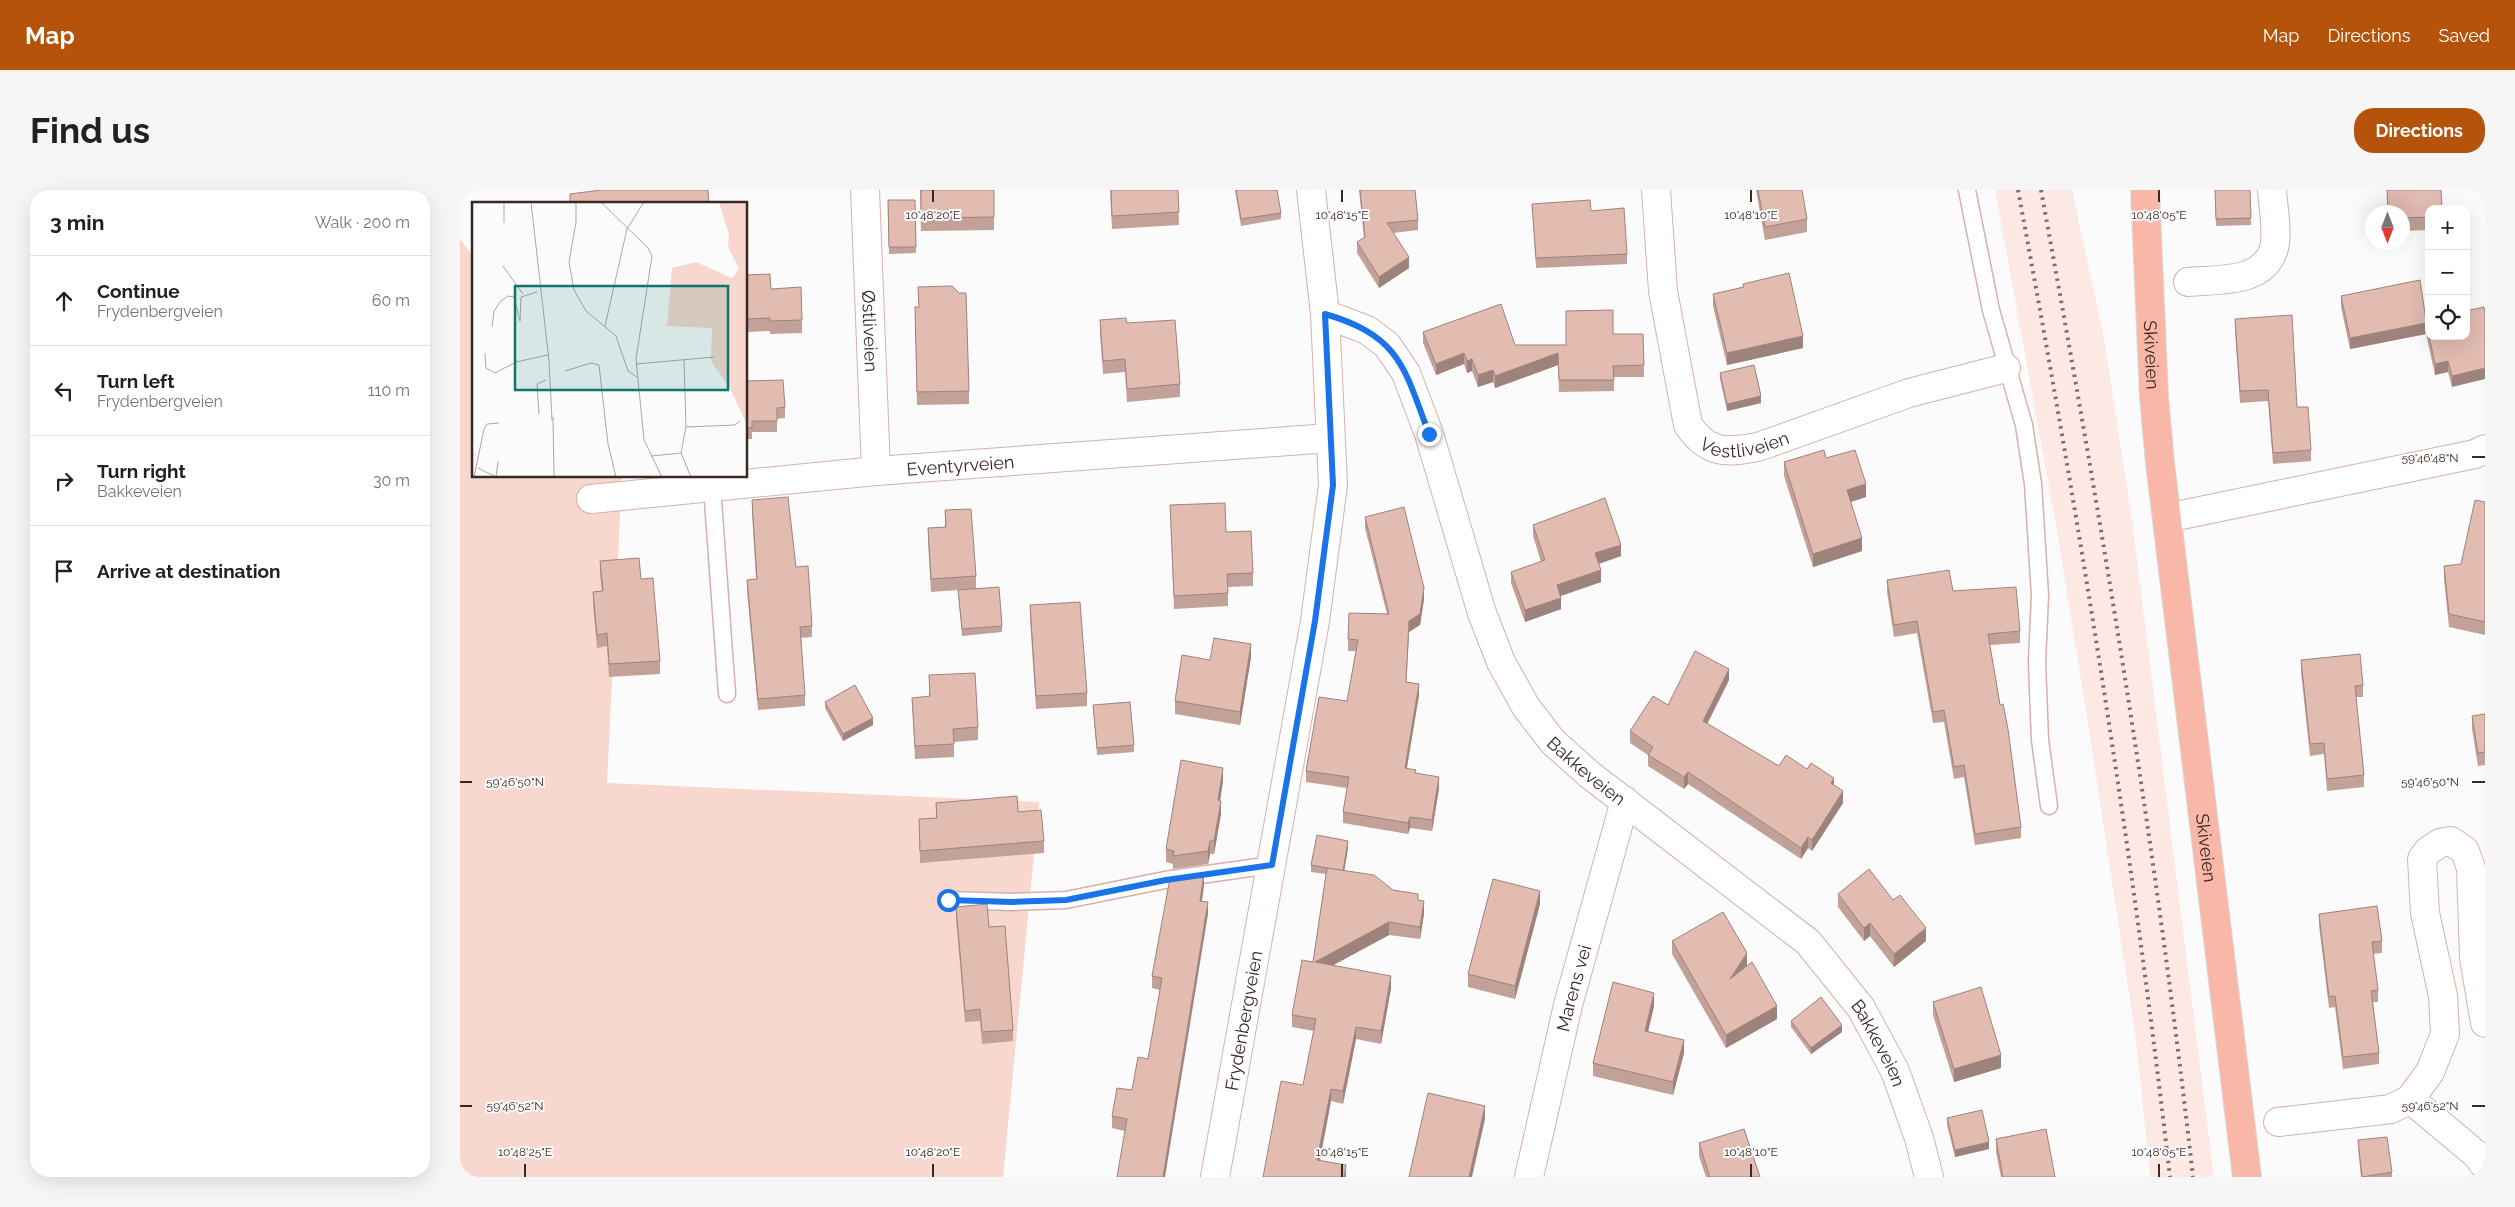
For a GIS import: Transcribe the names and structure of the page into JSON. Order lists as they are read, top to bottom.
{
  "streets": {
    "main road": ["Skiveien"],
    "street": [
      "Østliveien",
      "Vestliveien",
      "Eventyrveien",
      "Bakkeveien",
      "Marens vei",
      "Frydenbergveien"
    ]
  },
  "crossings": [
    ["Østliveien", "Eventyrveien"],
    ["Eventyrveien", "Frydenbergveien"],
    ["Bakkeveien", "Marens vei"],
    ["Bakkeveien", "Frydenbergveien"]
  ],
  "north": "bottom",
  "page": {
    "header": "Map",
    "nav": ["Map", "Directions", "Saved"],
    "buttons": "Directions",
    "title": "Find us",
    "heading": ["3 min", "Walk · 200 m"],
    "map_buttons": ["+", "−"],
    "list": [
      ["Continue", "Frydenbergveien", "60 m"],
      ["Turn left", "Frydenbergveien", "110 m"],
      ["Turn right", "Bakkeveien", "30 m"],
      "Arrive at destination"
    ]
  },
  "coordinates": [
    "10°48'20\"E",
    "10°48'15\"E",
    "10°48'10\"E",
    "10°48'05\"E",
    "59°46'48\"N",
    "59°46'50\"N",
    "59°46'52\"N",
    "10°48'25\"E"
  ]
}
